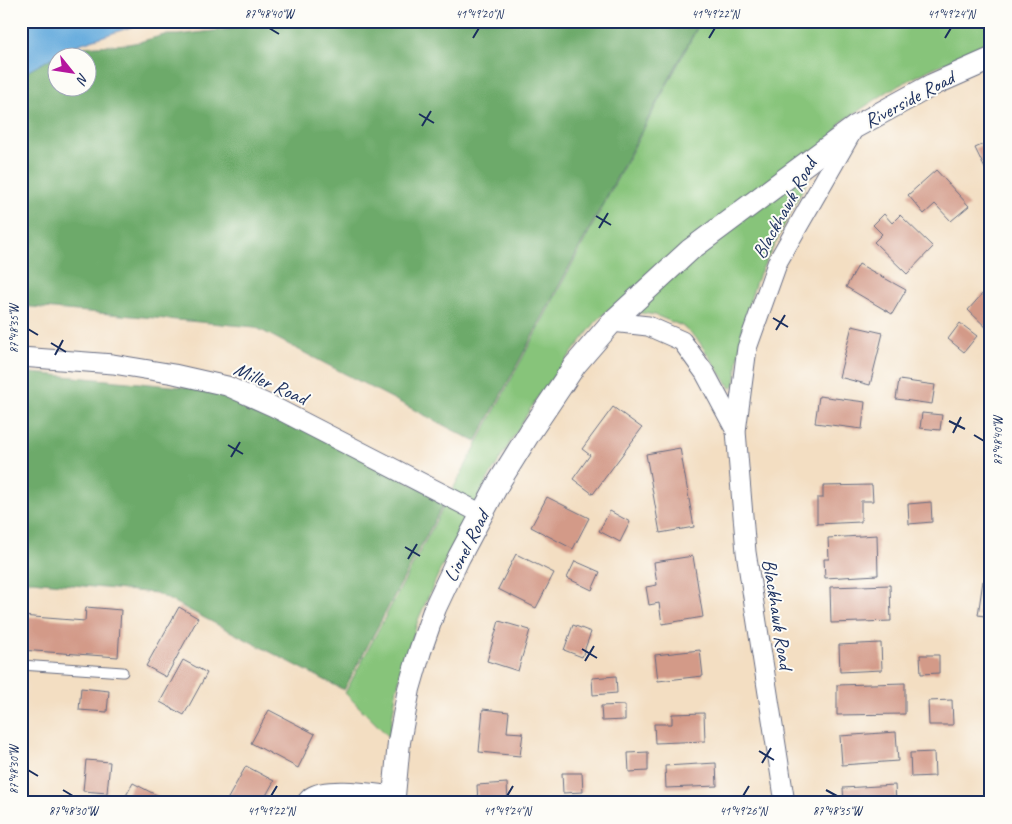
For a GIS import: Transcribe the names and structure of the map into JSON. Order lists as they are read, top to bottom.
{
  "streets": {
    "street": [
      "Riverside Road",
      "Blackhawk Road",
      "Miller Road",
      "Lionel Road"
    ]
  },
  "crossings": [
    ["Riverside Road", "Blackhawk Road"],
    ["Riverside Road", "Lionel Road"],
    ["Blackhawk Road", "Lionel Road"],
    ["Miller Road", "Lionel Road"]
  ],
  "north": "bottom right",
  "coordinates": [
    "87°48'40\"W",
    "41°49'20\"N",
    "41°49'22\"N",
    "41°49'24\"N",
    "87°48'35\"W",
    "87°48'30\"W",
    "41°49'26\"N"
  ]
}
